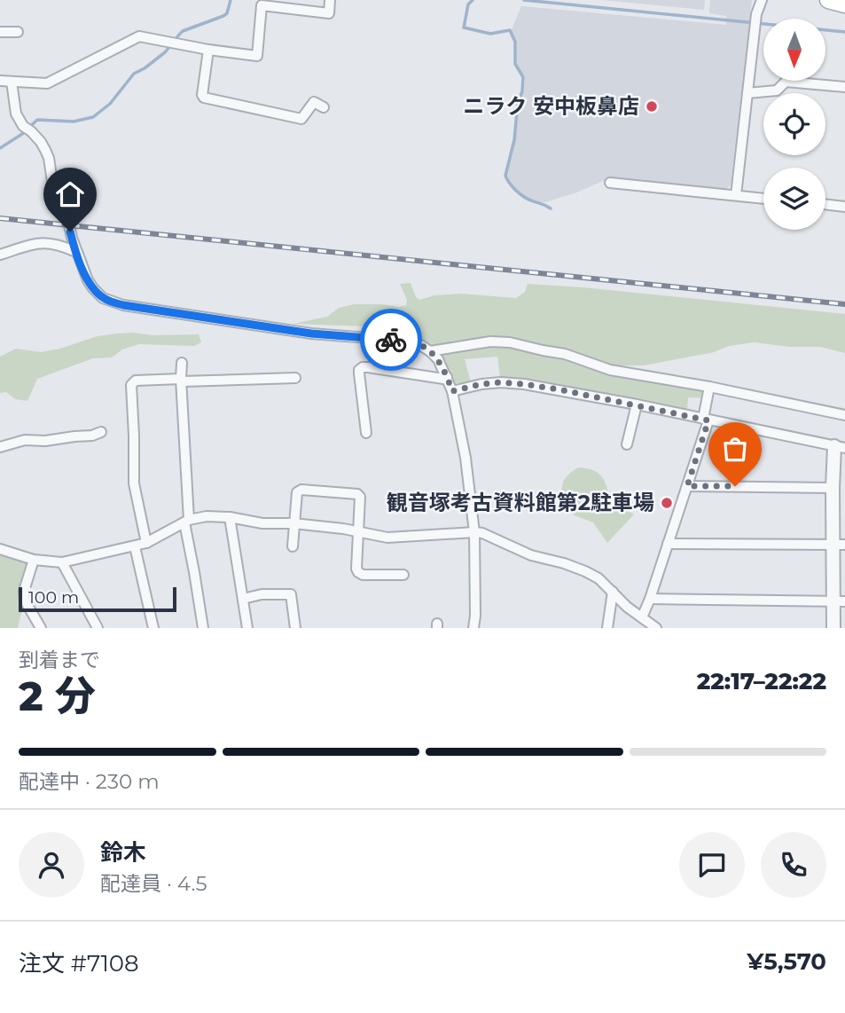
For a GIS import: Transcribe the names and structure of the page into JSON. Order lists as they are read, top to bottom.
{
  "places": ["ニラク 安中板鼻店", "観音塚考古資料館第2駐車場"],
  "scale_bar": "100 m",
  "north": "bottom",
  "page": {
    "scale": "100 m",
    "heading": ["2 分", "到着まで", "22:17–22:22"],
    "panel": [
      "鈴木",
      "配達員 · 4.5",
      "注文 #7108",
      "¥5,570"
    ],
    "bar": "配達中 · 230 m"
  }
}
